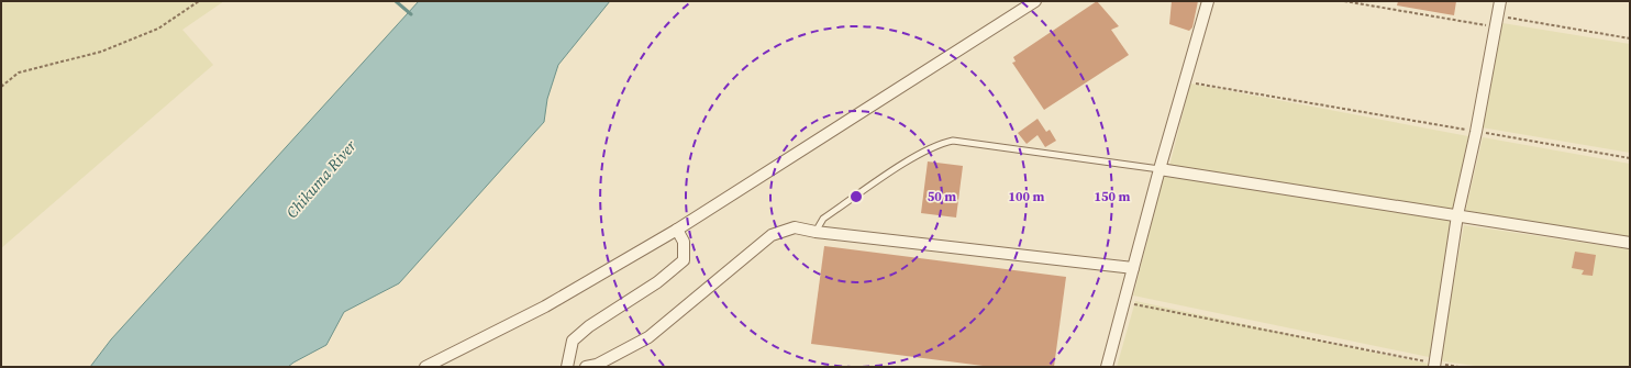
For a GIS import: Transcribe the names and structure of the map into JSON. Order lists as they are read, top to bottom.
{
  "water": ["Chikuma River"],
  "rings": ["50 m", "100 m", "150 m"]
}
